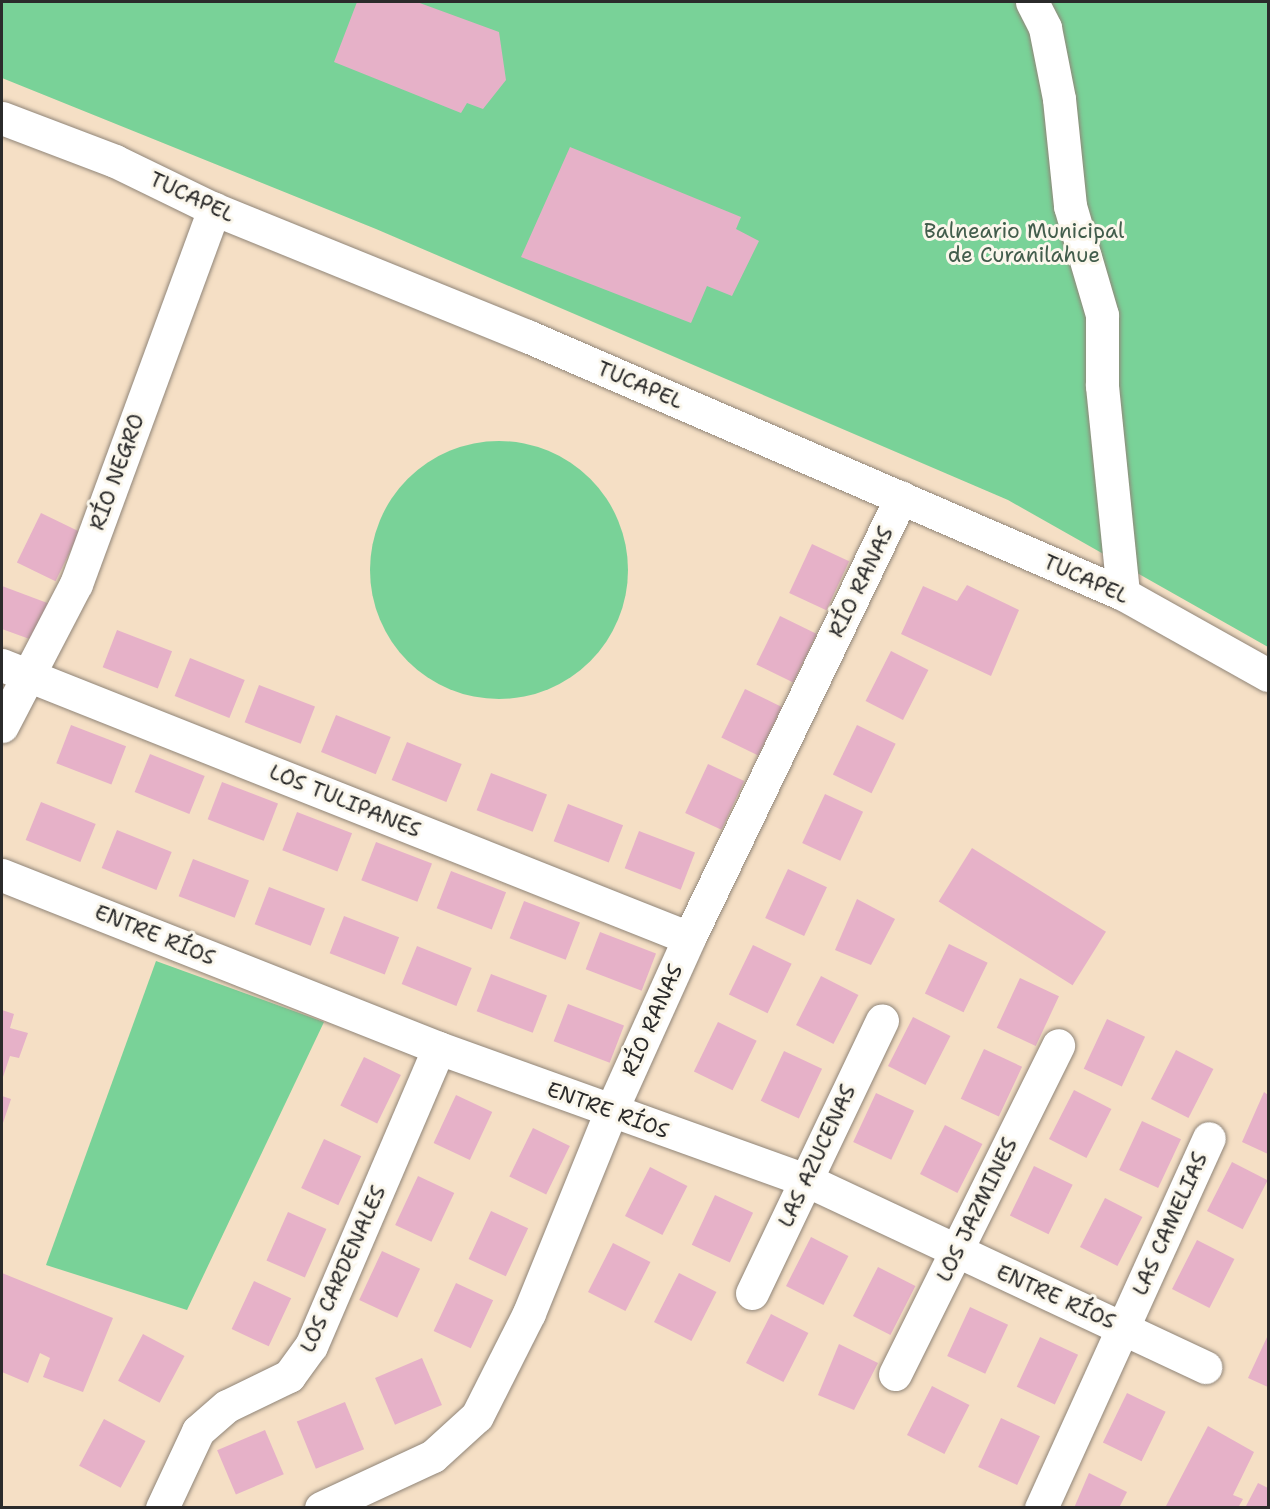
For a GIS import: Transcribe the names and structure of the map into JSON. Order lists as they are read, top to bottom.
{
  "streets": {
    "street": [
      "TUCAPEL",
      "RÍO NEGRO",
      "RÍO RANAS",
      "LOS TULIPANES",
      "ENTRE RÍOS",
      "LAS AZUCENAS",
      "LOS JAZMINES",
      "LAS CAMELIAS",
      "LOS CARDENALES"
    ]
  },
  "crossings": [
    ["TUCAPEL", "RÍO NEGRO"],
    ["TUCAPEL", "RÍO RANAS"],
    ["RÍO NEGRO", "LOS TULIPANES"],
    ["RÍO RANAS", "LOS TULIPANES"],
    ["RÍO RANAS", "ENTRE RÍOS"],
    ["ENTRE RÍOS", "LAS AZUCENAS"],
    ["ENTRE RÍOS", "LOS JAZMINES"],
    ["ENTRE RÍOS", "LAS CAMELIAS"],
    ["ENTRE RÍOS", "LOS CARDENALES"]
  ],
  "parks": ["Balneario Municipal de Curanilahue"]
}
